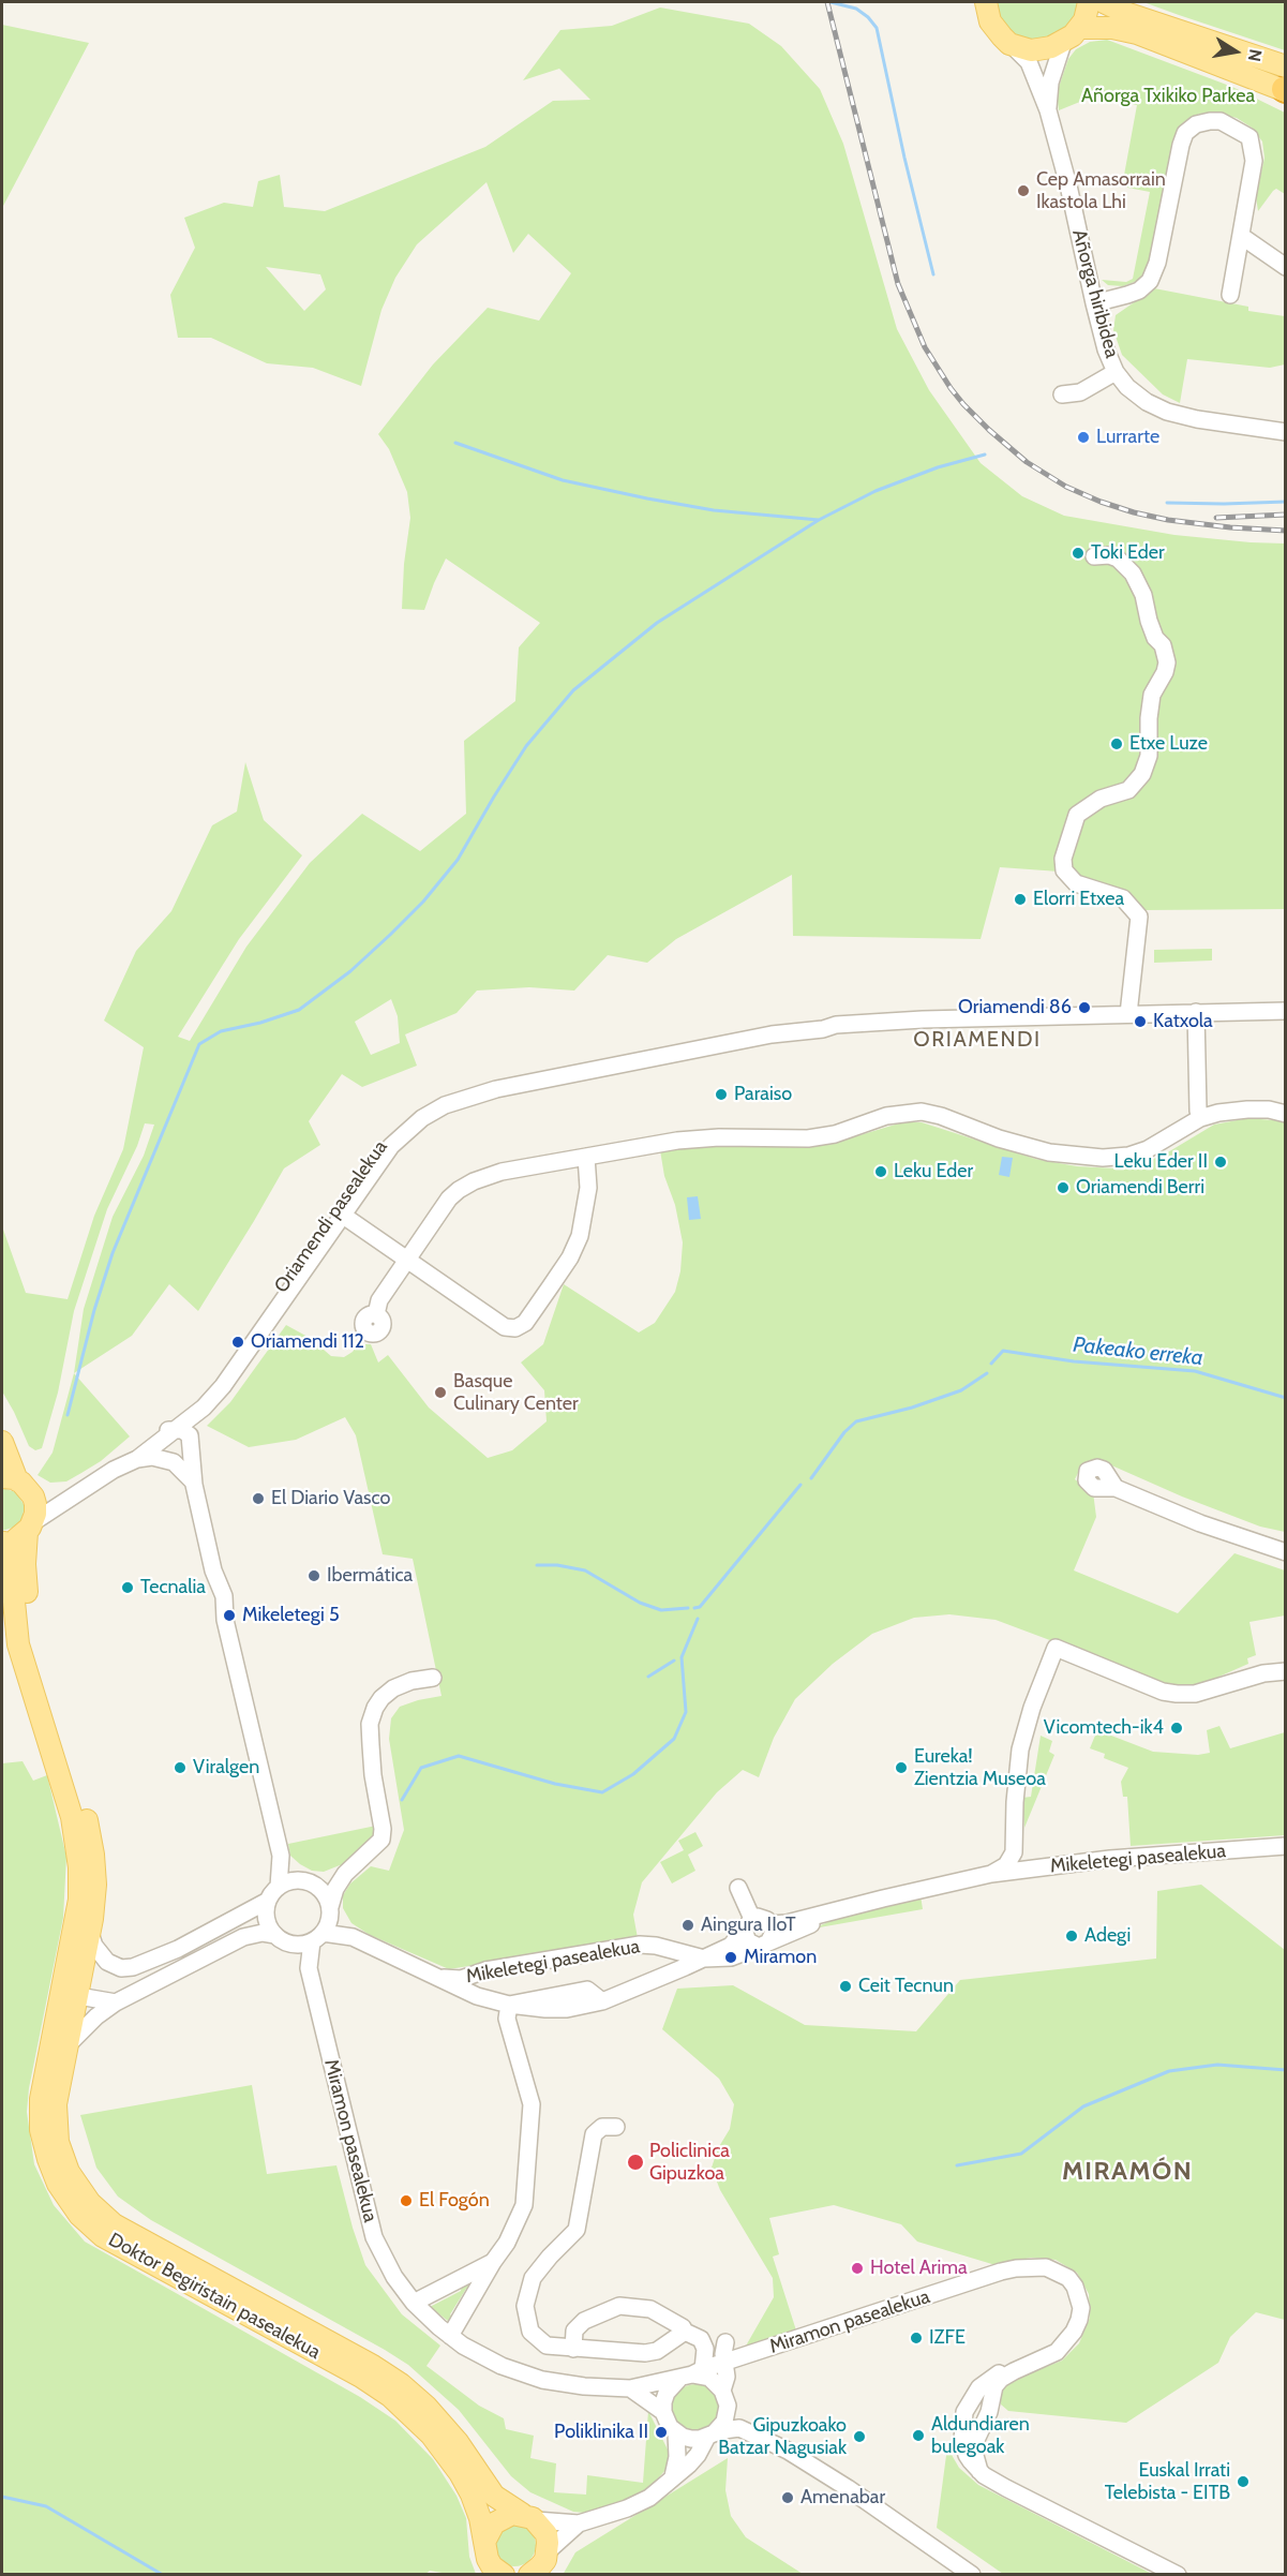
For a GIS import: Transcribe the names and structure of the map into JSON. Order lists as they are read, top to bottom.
{
  "streets": {
    "main road": ["Doktor Begiristain pasealekua"],
    "street": [
      "Añorga hiribidea",
      "Oriamendi pasealekua",
      "Mikeletegi pasealekua",
      "Miramon pasealekua"
    ]
  },
  "crossings": [
    ["Mikeletegi pasealekua", "Miramon pasealekua"]
  ],
  "districts": ["ORIAMENDI", "MIRAMÓN"],
  "water": ["Pakeako erreka"],
  "parks": ["Añorga Txikiko Parkea"],
  "places": [
    "Cep Amasorrain Ikastola Lhi",
    "Lurrarte",
    "Toki Eder",
    "Etxe Luze",
    "Elorri Etxea",
    "Oriamendi 86",
    "Katxola",
    "Paraiso",
    "Leku Eder II",
    "Leku Eder",
    "Oriamendi Berri",
    "Oriamendi 112",
    "Basque Culinary Center",
    "El Diario Vasco",
    "Ibermática",
    "Tecnalia",
    "Mikeletegi 5",
    "Vicomtech-ik4",
    "Viralgen",
    "Eureka! Zientzia Museoa",
    "Aingura IIoT",
    "Adegi",
    "Miramon",
    "Ceit Tecnun",
    "Policlinica Gipuzkoa",
    "El Fogón",
    "Hotel Arima",
    "IZFE",
    "Poliklinika II",
    "Aldundiaren bulegoak",
    "Gipuzkoako Batzar Nagusiak",
    "Euskal Irrati Telebista - EITB",
    "Amenabar"
  ],
  "north": "right"
}
